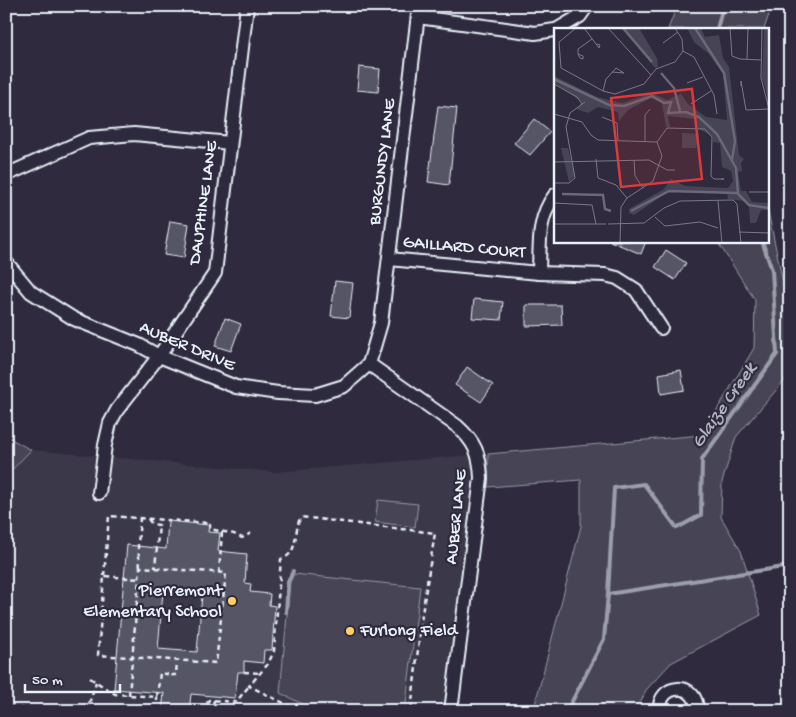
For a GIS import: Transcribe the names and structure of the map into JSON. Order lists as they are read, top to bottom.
{
  "streets": {
    "street": [
      "BURGUNDY LANE",
      "DAUPHINE LANE",
      "GAILLARD COURT",
      "AUBER DRIVE",
      "AUBER LANE"
    ]
  },
  "crossings": [
    ["BURGUNDY LANE", "GAILLARD COURT"],
    ["BURGUNDY LANE", "AUBER DRIVE"],
    ["BURGUNDY LANE", "AUBER LANE"],
    ["DAUPHINE LANE", "AUBER DRIVE"],
    ["AUBER DRIVE", "AUBER LANE"]
  ],
  "water": ["Glaize Creek"],
  "places": ["Pierremont Elementary School", "Furlong Field"],
  "scale_bar": "50 m"
}
